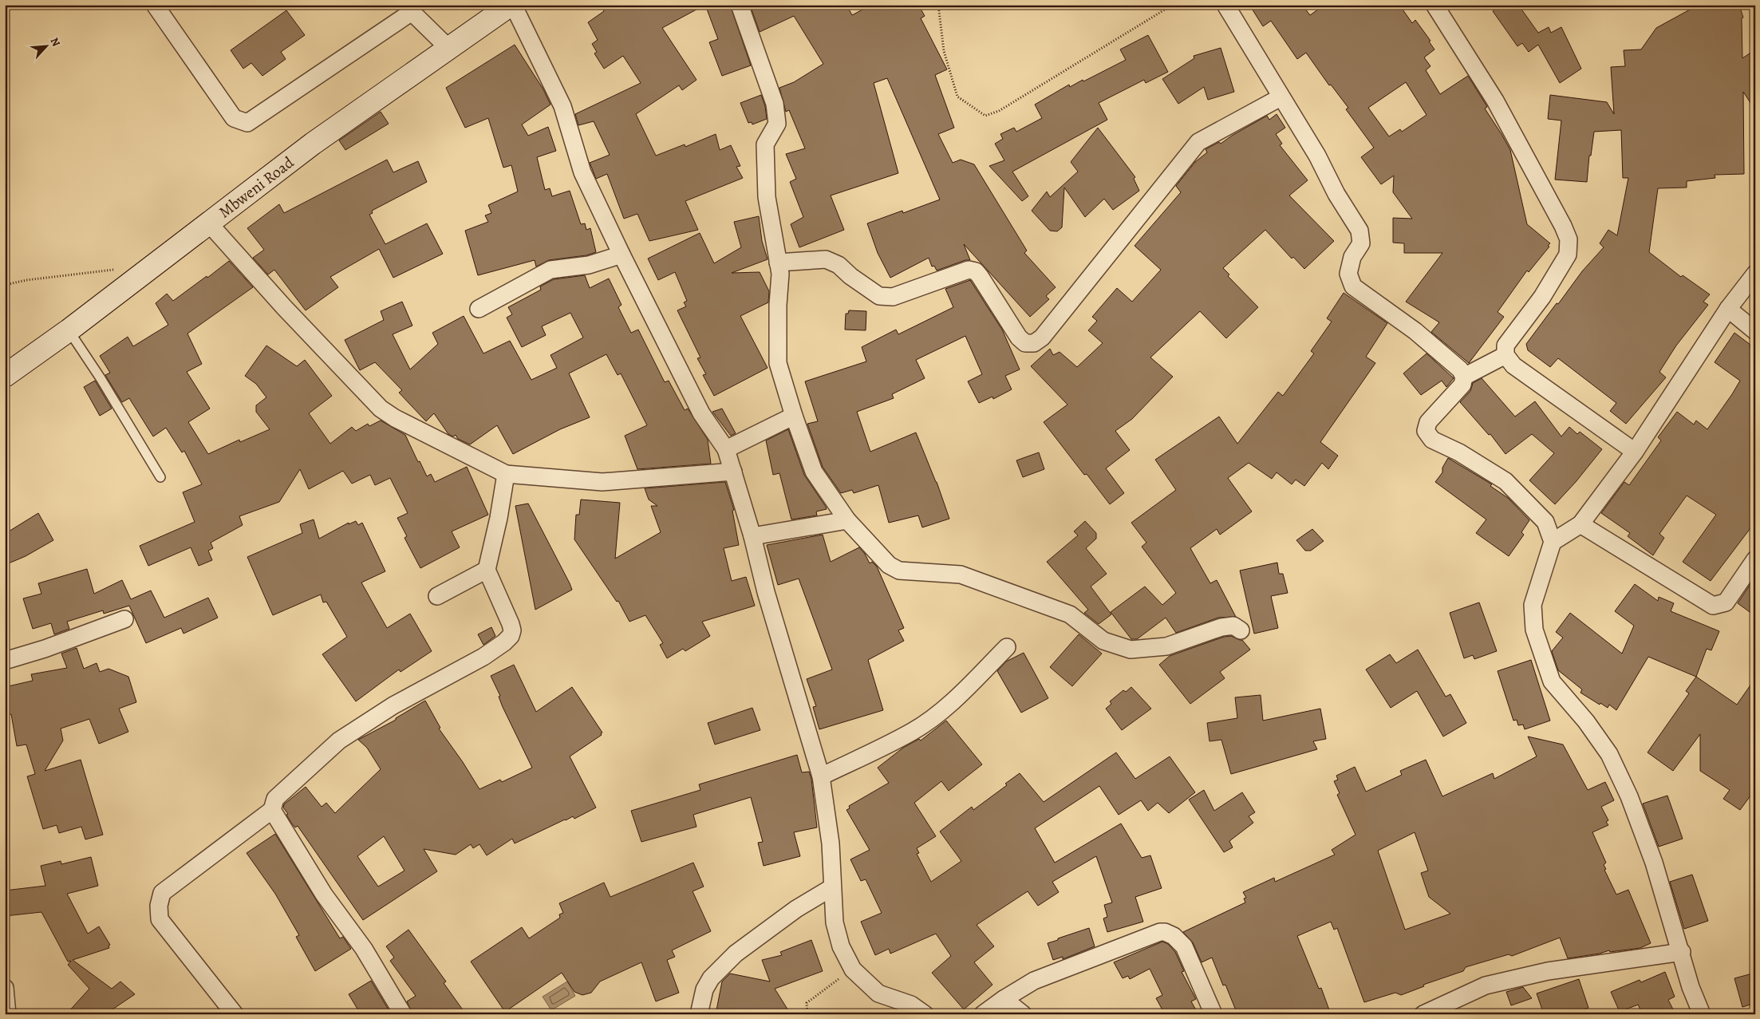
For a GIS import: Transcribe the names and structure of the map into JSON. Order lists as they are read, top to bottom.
{
  "streets": {
    "street": ["Mbweni Road"]
  },
  "north": "top right"
}
